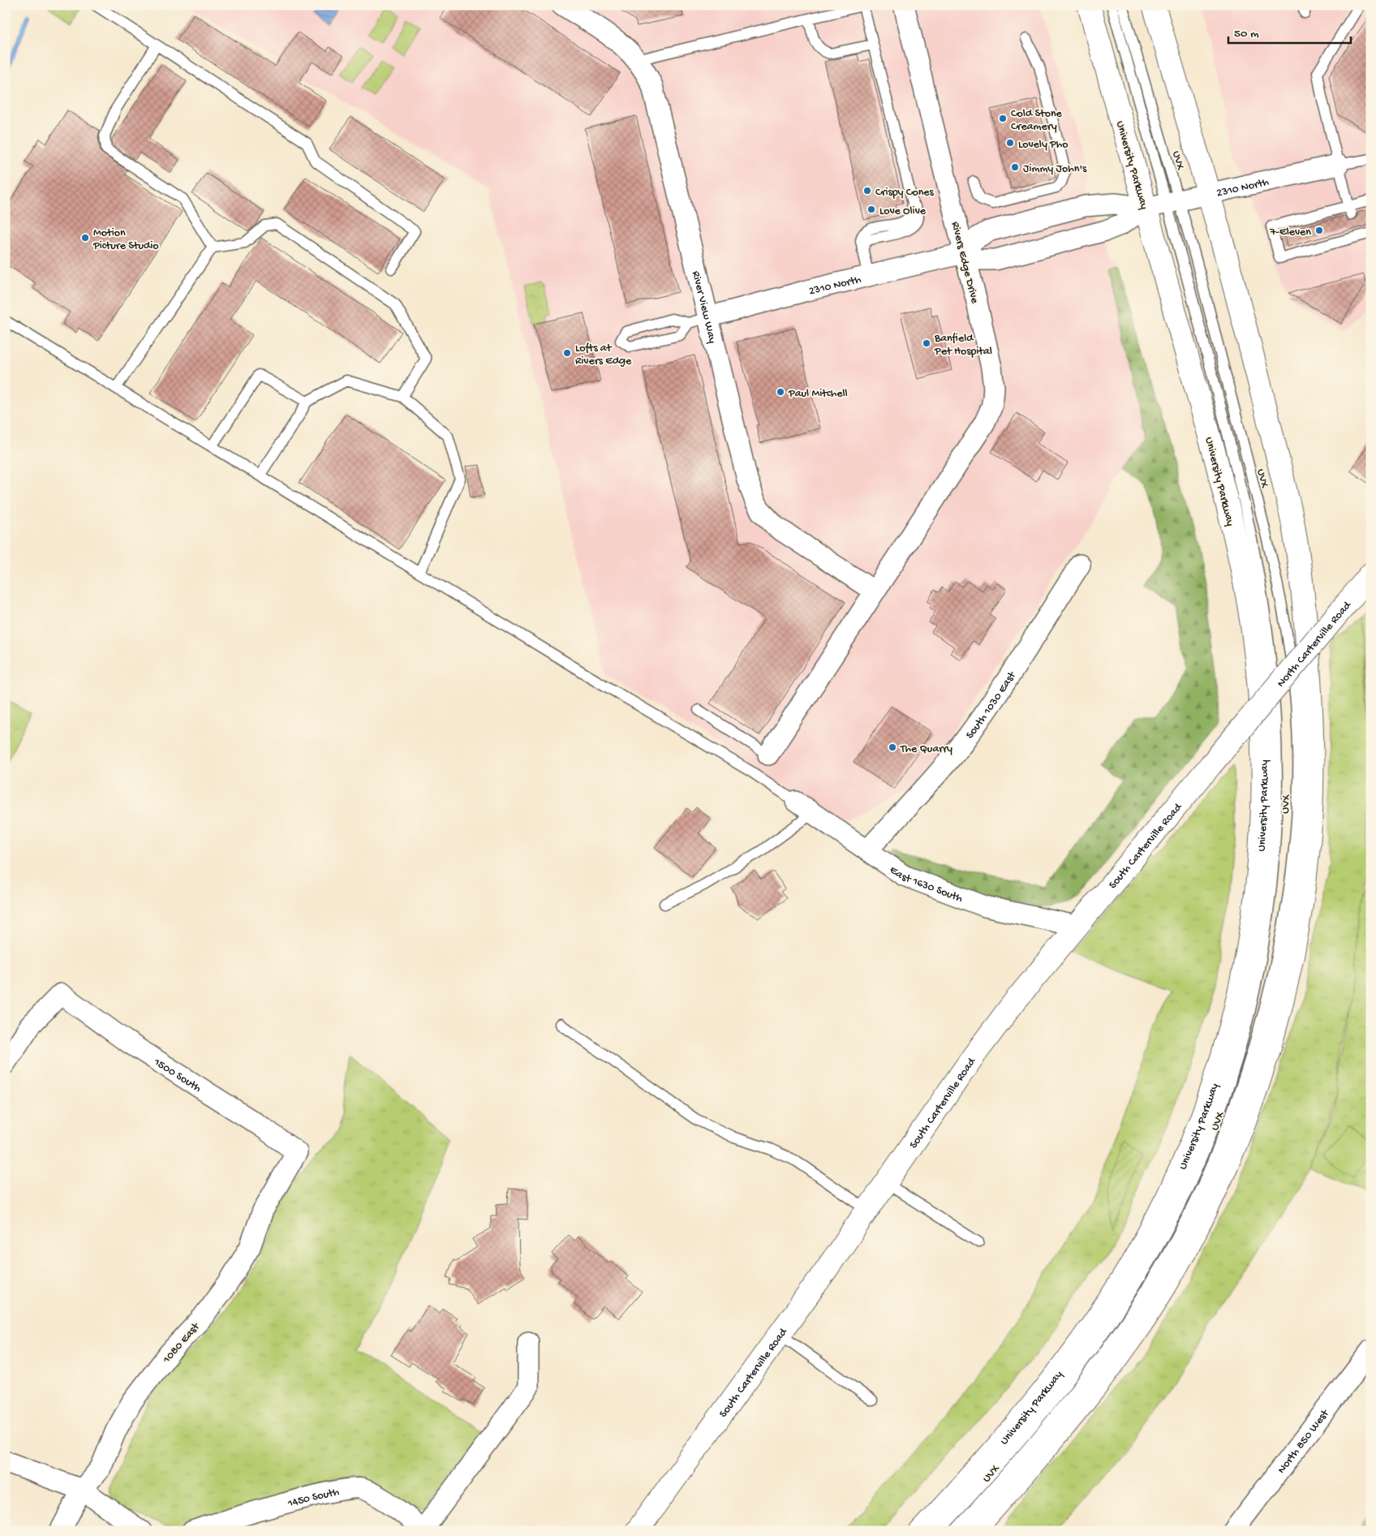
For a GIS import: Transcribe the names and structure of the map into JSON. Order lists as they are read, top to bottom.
{
  "streets": {
    "main road": ["University Parkway", "North Carterville Road", "South Carterville Road"],
    "street": [
      "2310 North",
      "Rivers Edge Drive",
      "River View Way",
      "South 1030 East",
      "East 1630 South",
      "1500 South",
      "1080 East",
      "North 850 West",
      "1450 South"
    ],
    "lane": ["UVX"]
  },
  "crossings": [
    ["UVX", "2310 North"],
    ["University Parkway", "2310 North"],
    ["2310 North", "Rivers Edge Drive"],
    ["2310 North", "River View Way"],
    ["Rivers Edge Drive", "River View Way"],
    ["North Carterville Road", "South Carterville Road"],
    ["South 1030 East", "East 1630 South"],
    ["South Carterville Road", "East 1630 South"],
    ["1500 South", "1080 East"]
  ],
  "places": [
    "Cold Stone Creamery",
    "Lovely Pho",
    "Jimmy John's",
    "Crispy Cones",
    "Love Olive",
    "7-Eleven",
    "Motion Picture Studio",
    "Banfield Pet Hospital",
    "Lofts at Rivers Edge",
    "Paul Mitchell",
    "The Quarry"
  ],
  "scale_bar": "50 m"
}
